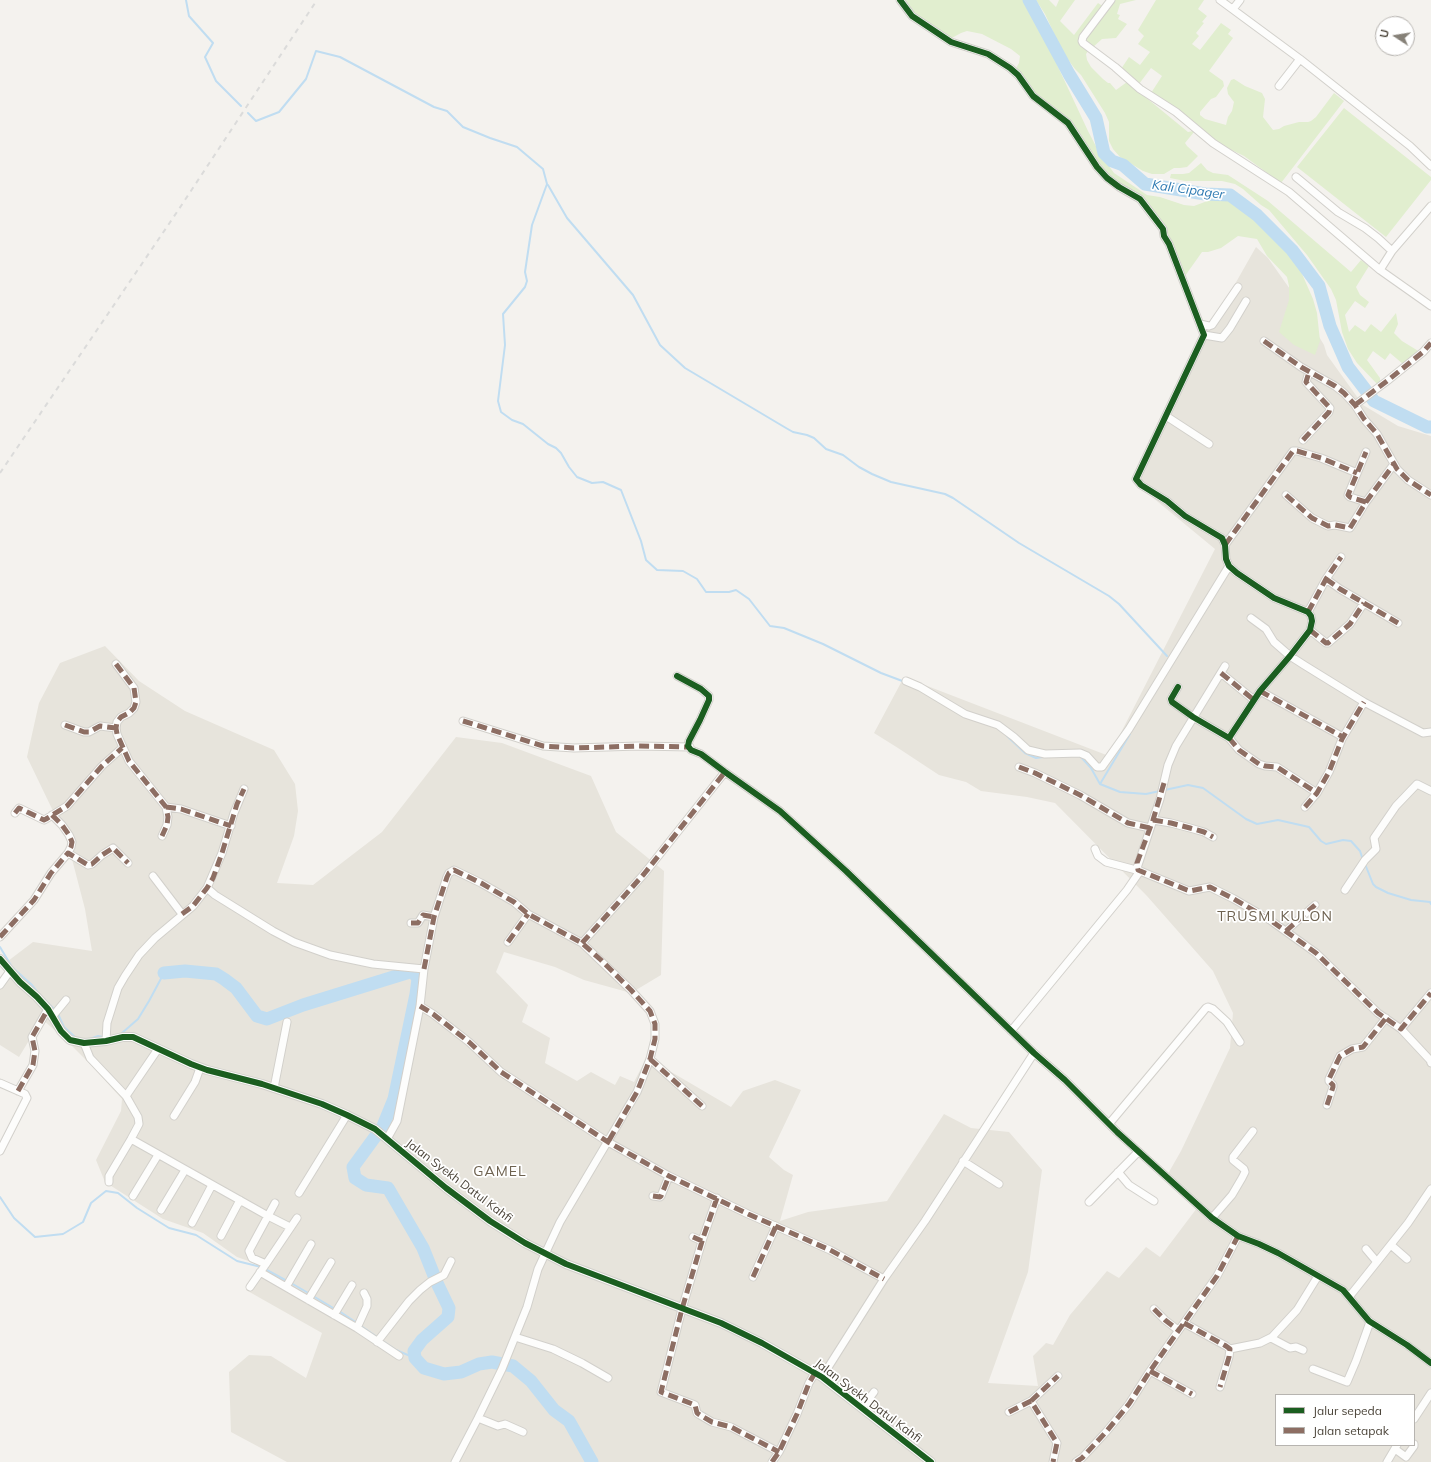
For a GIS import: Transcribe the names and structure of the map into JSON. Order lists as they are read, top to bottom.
{
  "streets": {
    "street": ["Jalan Syekh Datul Kahfi"]
  },
  "districts": ["TRUSMI KULON", "GAMEL"],
  "water": ["Kali Cipager"],
  "legend": ["Jalur sepeda", "Jalan setapak"],
  "north": "left"
}
